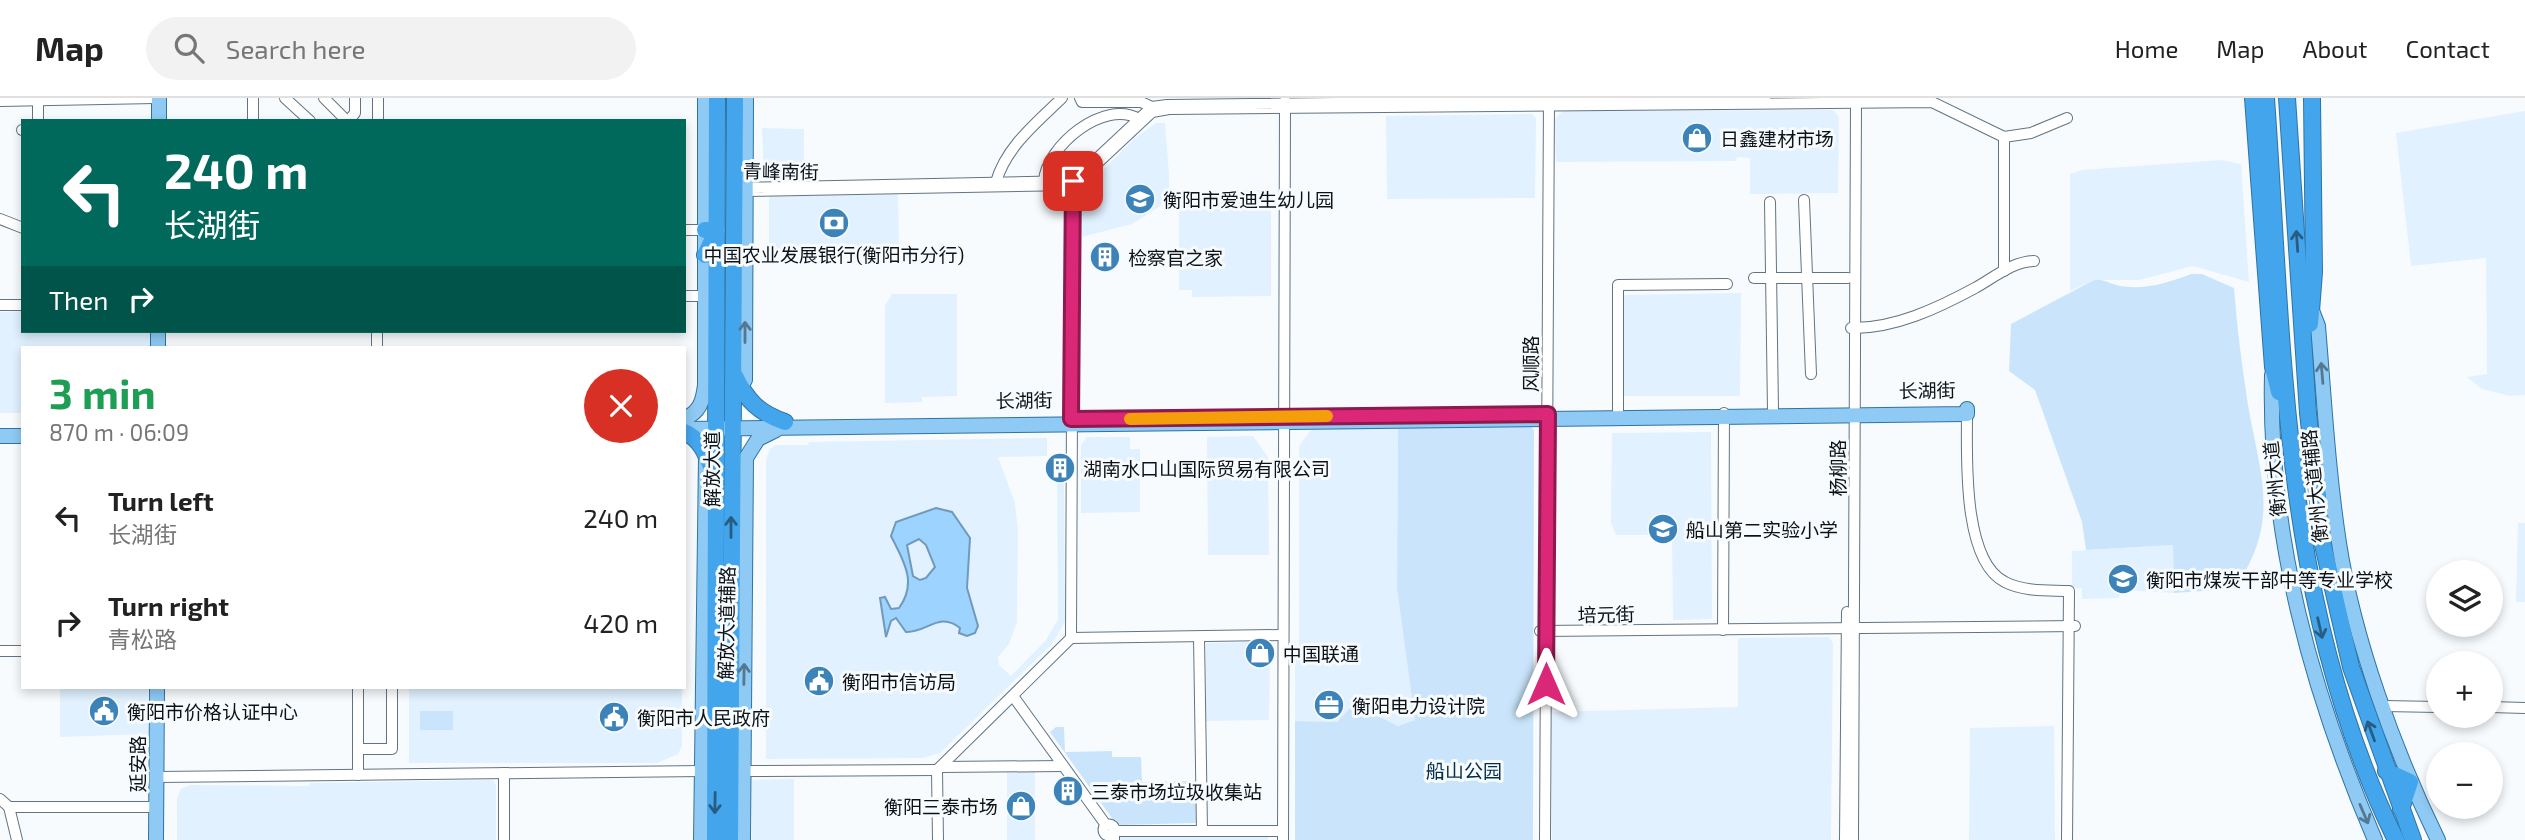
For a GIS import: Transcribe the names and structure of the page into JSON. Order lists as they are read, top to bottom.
{
  "streets": {
    "highway": ["解放大道", "衡州大道"],
    "main road": [
      "长湖街",
      "衡州大道辅路",
      "解放大道辅路",
      "延安路"
    ],
    "street": [
      "青峰南街",
      "风顺路",
      "杨柳路",
      "培元街"
    ]
  },
  "crossings": [
    ["青峰南街", "解放大道"],
    ["风顺路", "长湖街"],
    ["风顺路", "培元街"],
    ["长湖街", "杨柳路"],
    ["长湖街", "解放大道"],
    ["长湖街", "解放大道辅路"],
    ["杨柳路", "培元街"],
    ["解放大道", "解放大道辅路"],
    ["衡州大道", "衡州大道辅路"]
  ],
  "parks": ["船山公园"],
  "places": {
    "shop": ["日鑫建材市场", "中国联通", "衡阳三泰市场"],
    "school or university": ["衡阳市爱迪生幼儿园", "船山第二实验小学", "衡阳市煤炭干部中等专业学校"],
    "bank": ["中国农业发展银行(衡阳市分行)"],
    "building": ["检察官之家", "湖南水口山国际贸易有限公司", "三泰市场垃圾收集站"],
    "public building": ["衡阳市信访局", "衡阳市价格认证中心", "衡阳市人民政府"],
    "office": ["衡阳电力设计院"]
  },
  "page": {
    "header": "Map",
    "search": "Search here",
    "nav": [
      "Home",
      "Map",
      "About",
      "Contact"
    ],
    "turn": ["240 m", "长湖街"],
    "then": "Then",
    "heading": ["3 min", "870 m · 06:09"],
    "list": [
      {
        "name": "Turn left",
        "note": "长湖街",
        "value": "240 m"
      },
      {
        "name": "Turn right",
        "note": "青松路",
        "value": "420 m"
      }
    ],
    "map_buttons": ["+", "−"]
  }
}
